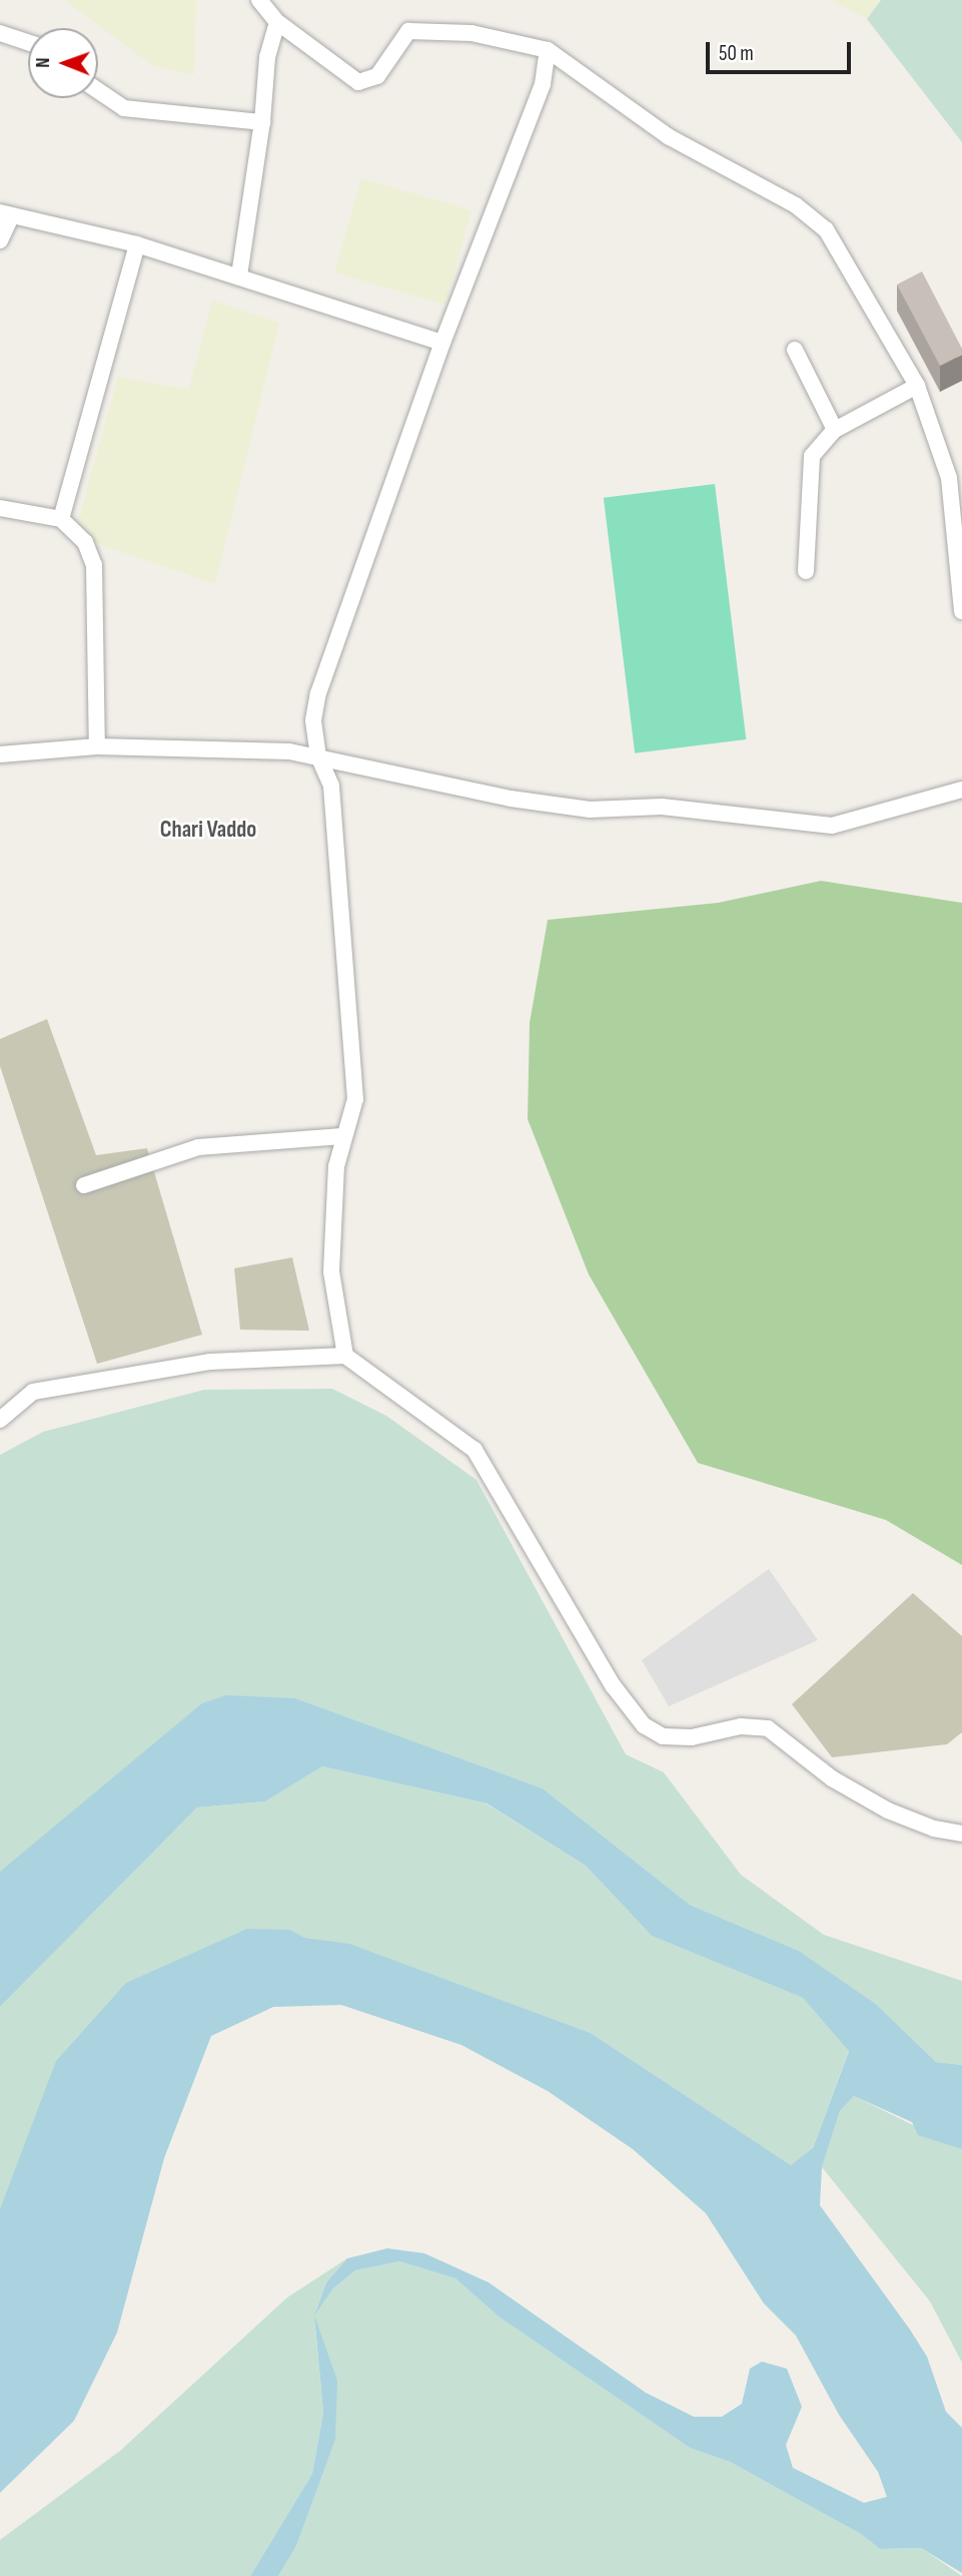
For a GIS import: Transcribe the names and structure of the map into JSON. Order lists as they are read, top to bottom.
{
  "districts": ["Chari Vaddo"],
  "scale_bar": "50 m",
  "north": "left"
}
